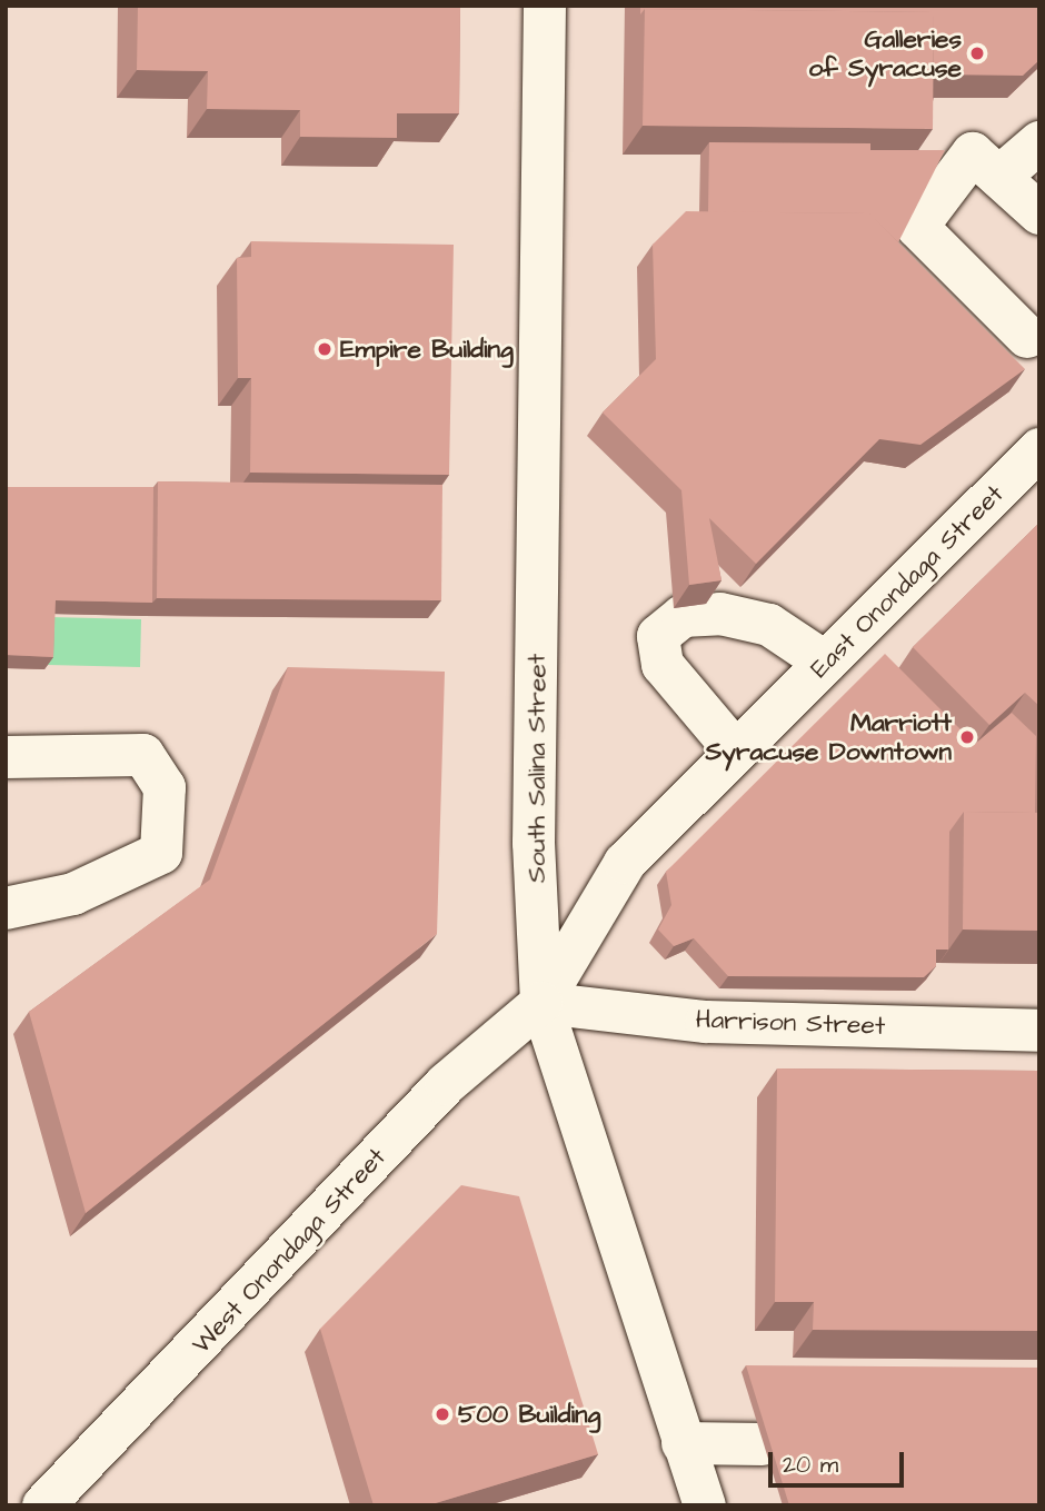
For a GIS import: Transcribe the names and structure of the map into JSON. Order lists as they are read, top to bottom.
{
  "streets": {
    "main road": [
      "East Onondaga Street",
      "South Salina Street",
      "Harrison Street",
      "West Onondaga Street"
    ]
  },
  "crossings": [
    ["East Onondaga Street", "South Salina Street"],
    ["East Onondaga Street", "Harrison Street"],
    ["East Onondaga Street", "West Onondaga Street"],
    ["South Salina Street", "Harrison Street"],
    ["South Salina Street", "West Onondaga Street"],
    ["Harrison Street", "West Onondaga Street"]
  ],
  "places": [
    "Galleries of Syracuse",
    "Empire Building",
    "Marriott Syracuse Downtown",
    "500 Building"
  ],
  "scale_bar": "20 m"
}
